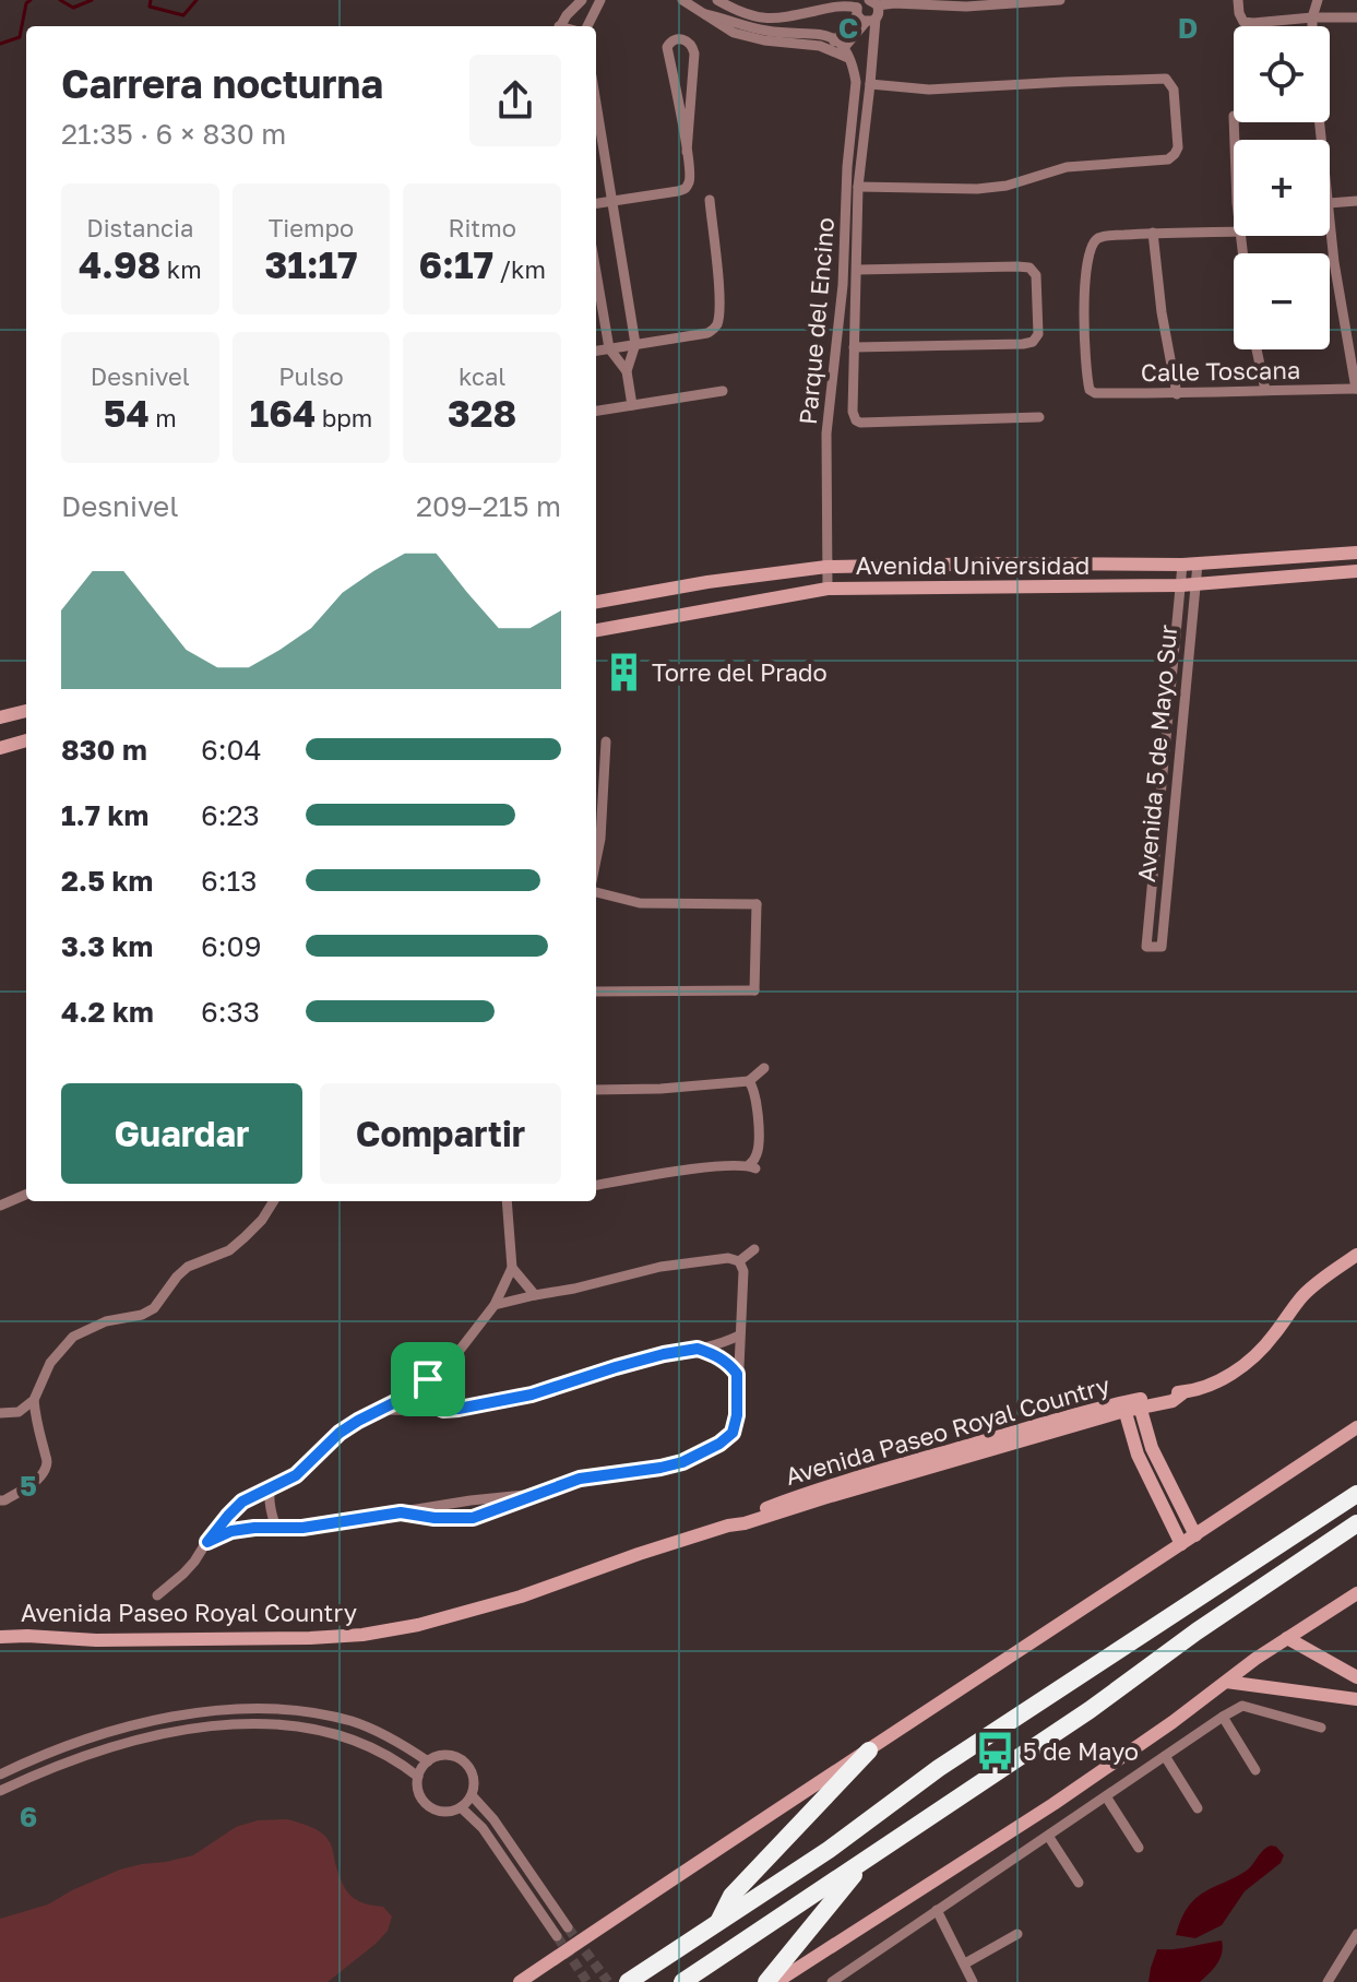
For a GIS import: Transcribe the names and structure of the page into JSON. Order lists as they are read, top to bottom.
{
  "streets": {
    "main road": ["Avenida Universidad", "Avenida Paseo Royal Country"],
    "street": ["Parque del Encino", "Calle Toscana", "Avenida 5 de Mayo Sur"]
  },
  "crossings": [
    ["Parque del Encino", "Avenida Universidad"],
    ["Avenida Universidad", "Avenida 5 de Mayo Sur"]
  ],
  "places": {
    "building": ["Torre del Prado"],
    "bus stop": ["5 de Mayo"]
  },
  "page": {
    "map_buttons": ["+", "−"],
    "heading": ["Carrera nocturna", "21:35 · 6 × 830 m"],
    "stats": [
      ["Distancia", "4.98 km"],
      ["Tiempo", "31:17"],
      ["Ritmo", "6:17 /km"],
      ["Desnivel", "54 m"],
      ["Pulso", "164 bpm"],
      ["kcal", "328"]
    ],
    "chart": ["Desnivel", "209–215 m"],
    "list": [
      {
        "name": "830 m",
        "note": "6:04"
      },
      {
        "name": "1.7 km",
        "note": "6:23"
      },
      {
        "name": "2.5 km",
        "note": "6:13"
      },
      {
        "name": "3.3 km",
        "note": "6:09"
      },
      {
        "name": "4.2 km",
        "note": "6:33"
      }
    ],
    "buttons": ["Guardar", "Compartir"]
  },
  "grid": {
    "columns": ["C", "D"],
    "rows": ["5", "6"]
  }
}
